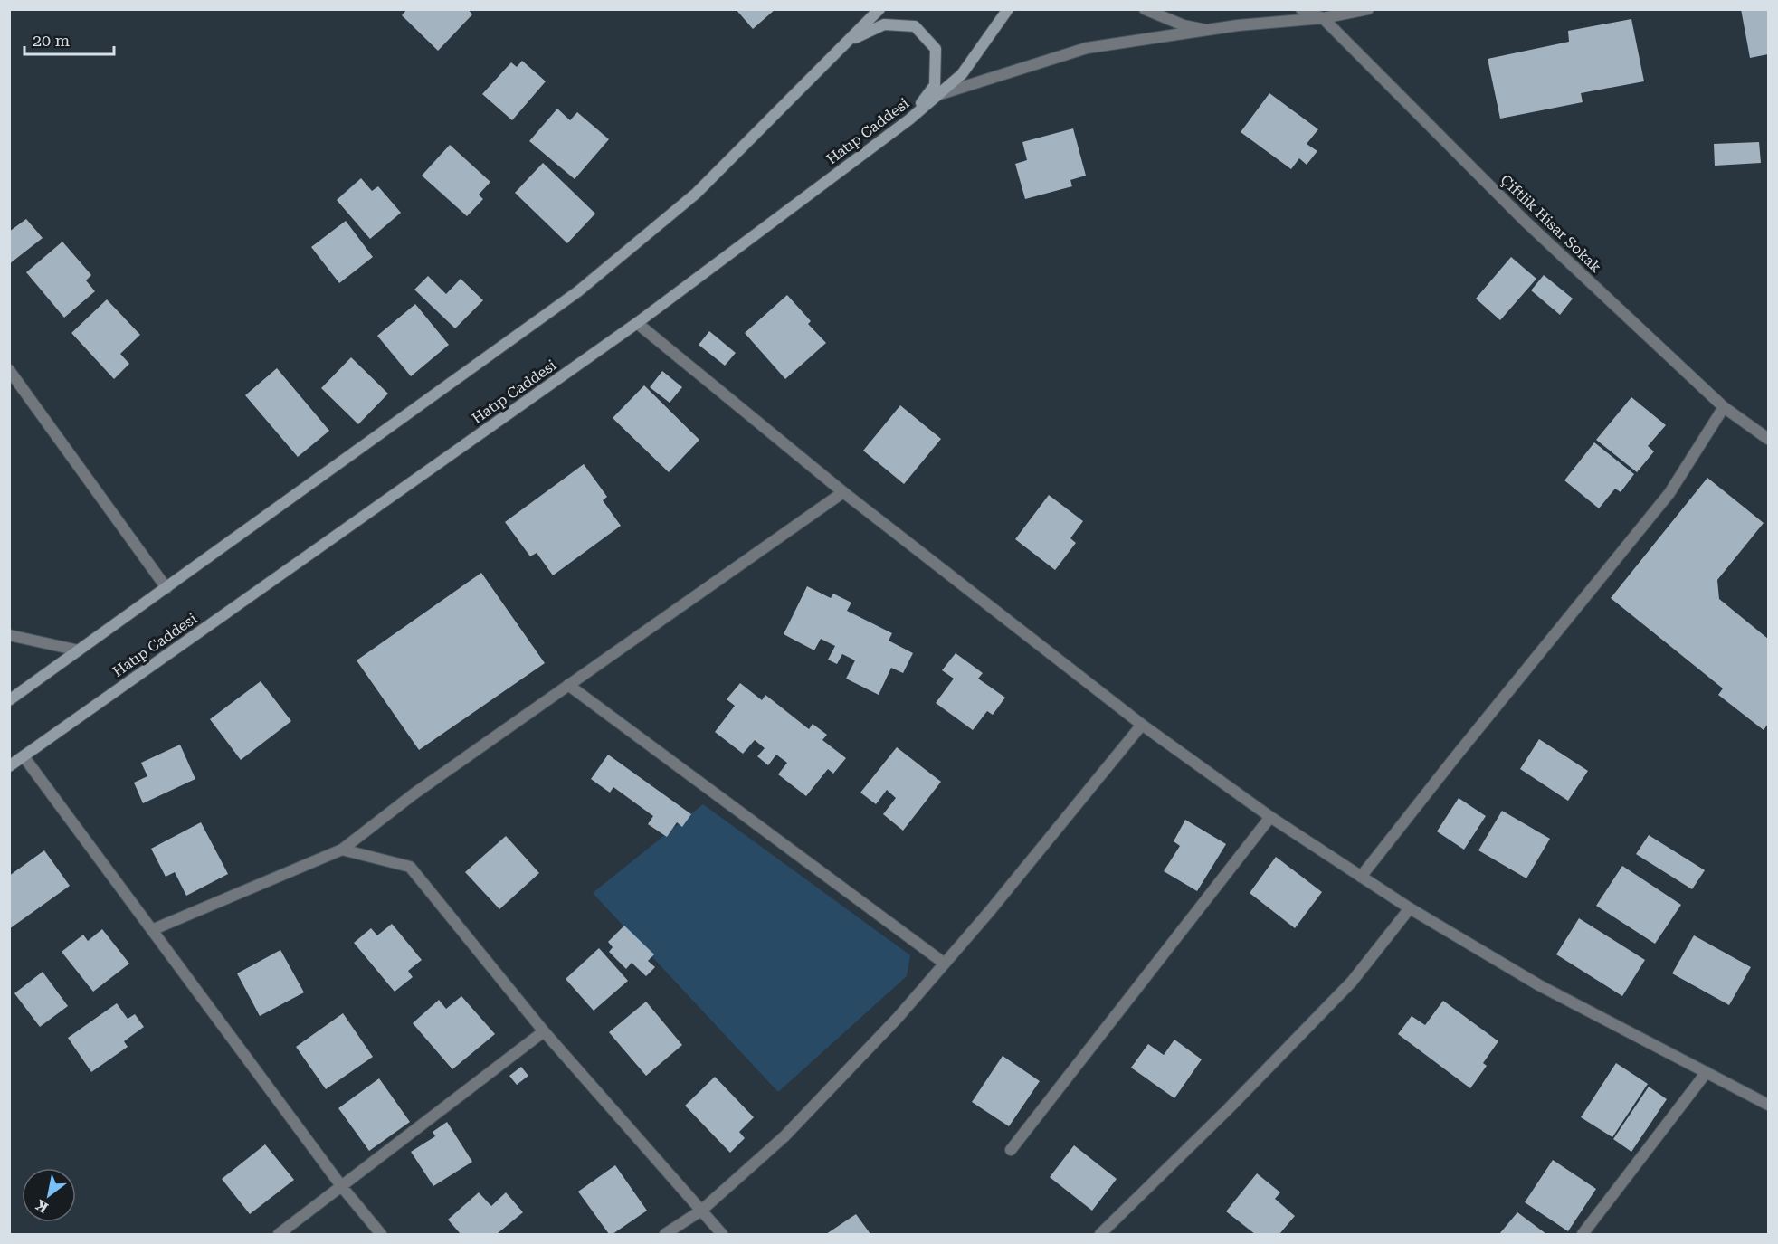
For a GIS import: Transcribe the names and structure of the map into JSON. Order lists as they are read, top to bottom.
{
  "streets": {
    "main road": ["Hatıp Caddesi"],
    "street": ["Çiftlik Hisar Sokak"]
  },
  "scale_bar": "20 m",
  "north": "bottom left"
}
